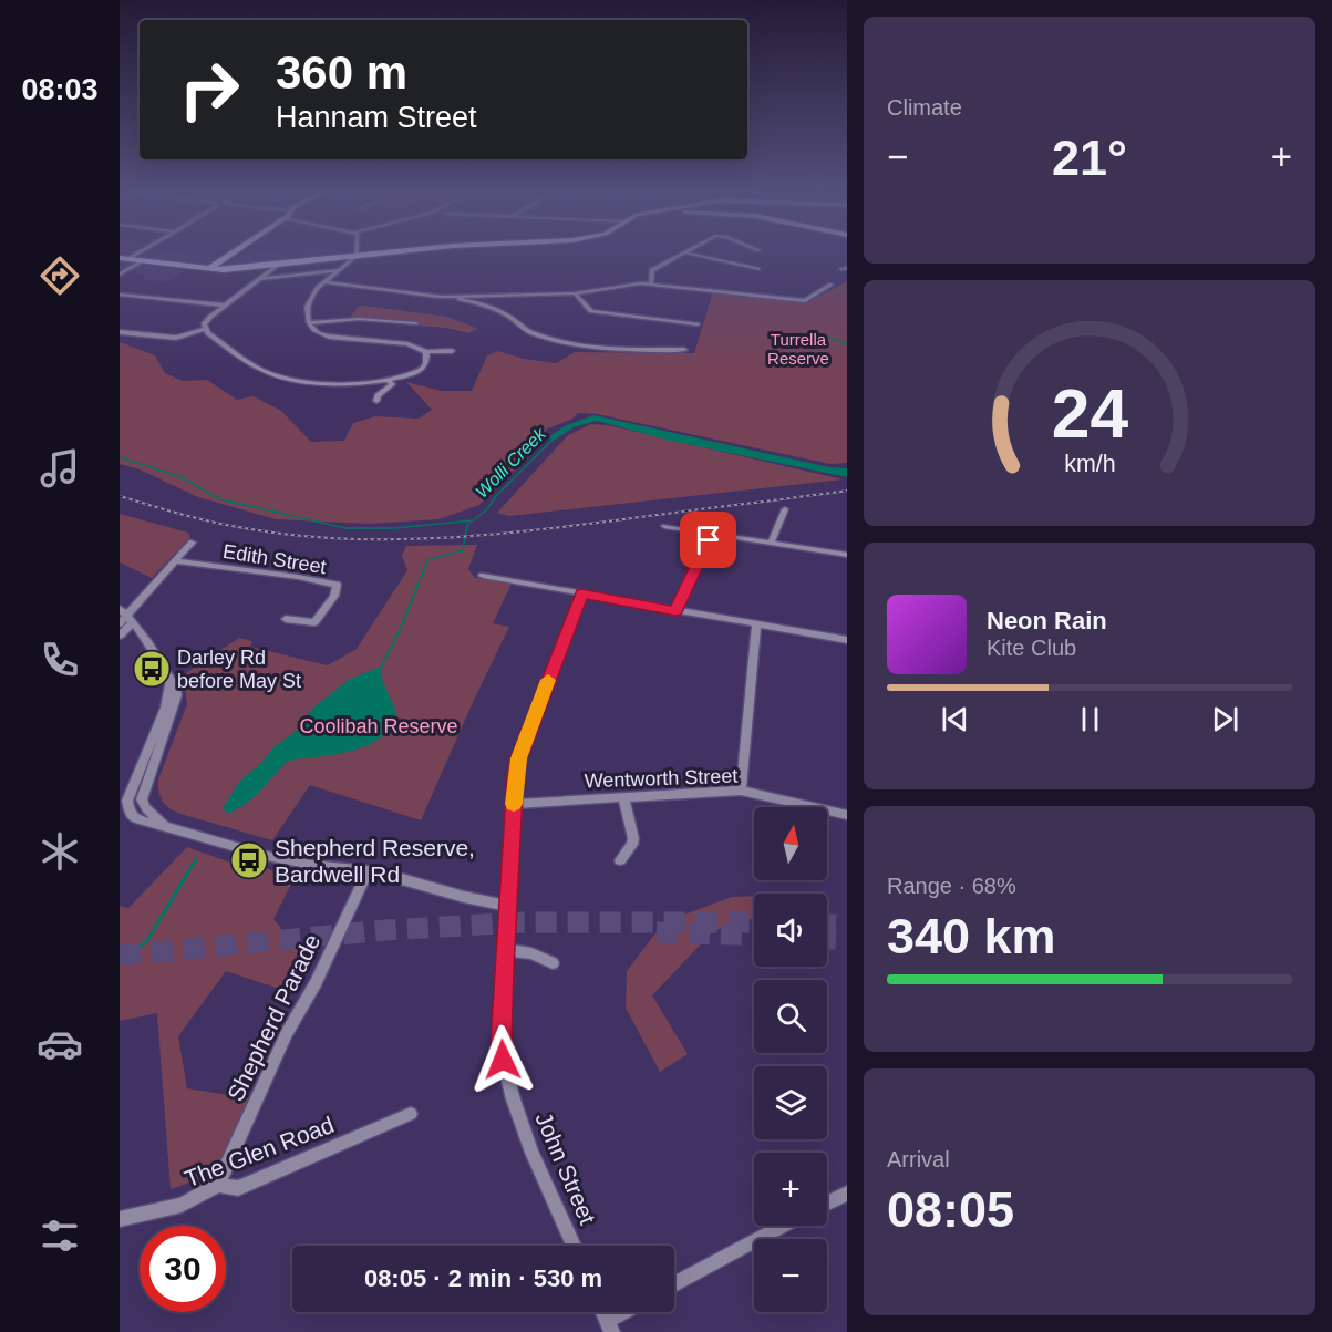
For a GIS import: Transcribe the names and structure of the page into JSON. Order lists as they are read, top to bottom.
{
  "streets": {
    "street": [
      "Edith Street",
      "Wentworth Street",
      "Shepherd Parade",
      "The Glen Road",
      "John Street"
    ]
  },
  "crossings": [
    ["Wentworth Street", "John Street"],
    ["Shepherd Parade", "The Glen Road"]
  ],
  "water": ["Wolli Creek"],
  "parks": ["Turrella Reserve", "Coolibah Reserve"],
  "places": {
    "bus stop": ["Darley Rd before May St", "Shepherd Reserve, Bardwell Rd"]
  },
  "north": "top",
  "page": {
    "tabs": "08:03",
    "tile": [
      "Climate",
      ["Range · 68%", "340 km"],
      ["Arrival", "08:05"]
    ],
    "turn": ["360 m", "Hannam Street"],
    "heat": ["−", "21°", "+"],
    "song": ["Neon Rain", "Kite Club"],
    "map_buttons": ["+", "−"],
    "limit": "30",
    "trip": "08:05 · 2 min · 530 m",
    "gauge": ["24", "km/h"]
  }
}
